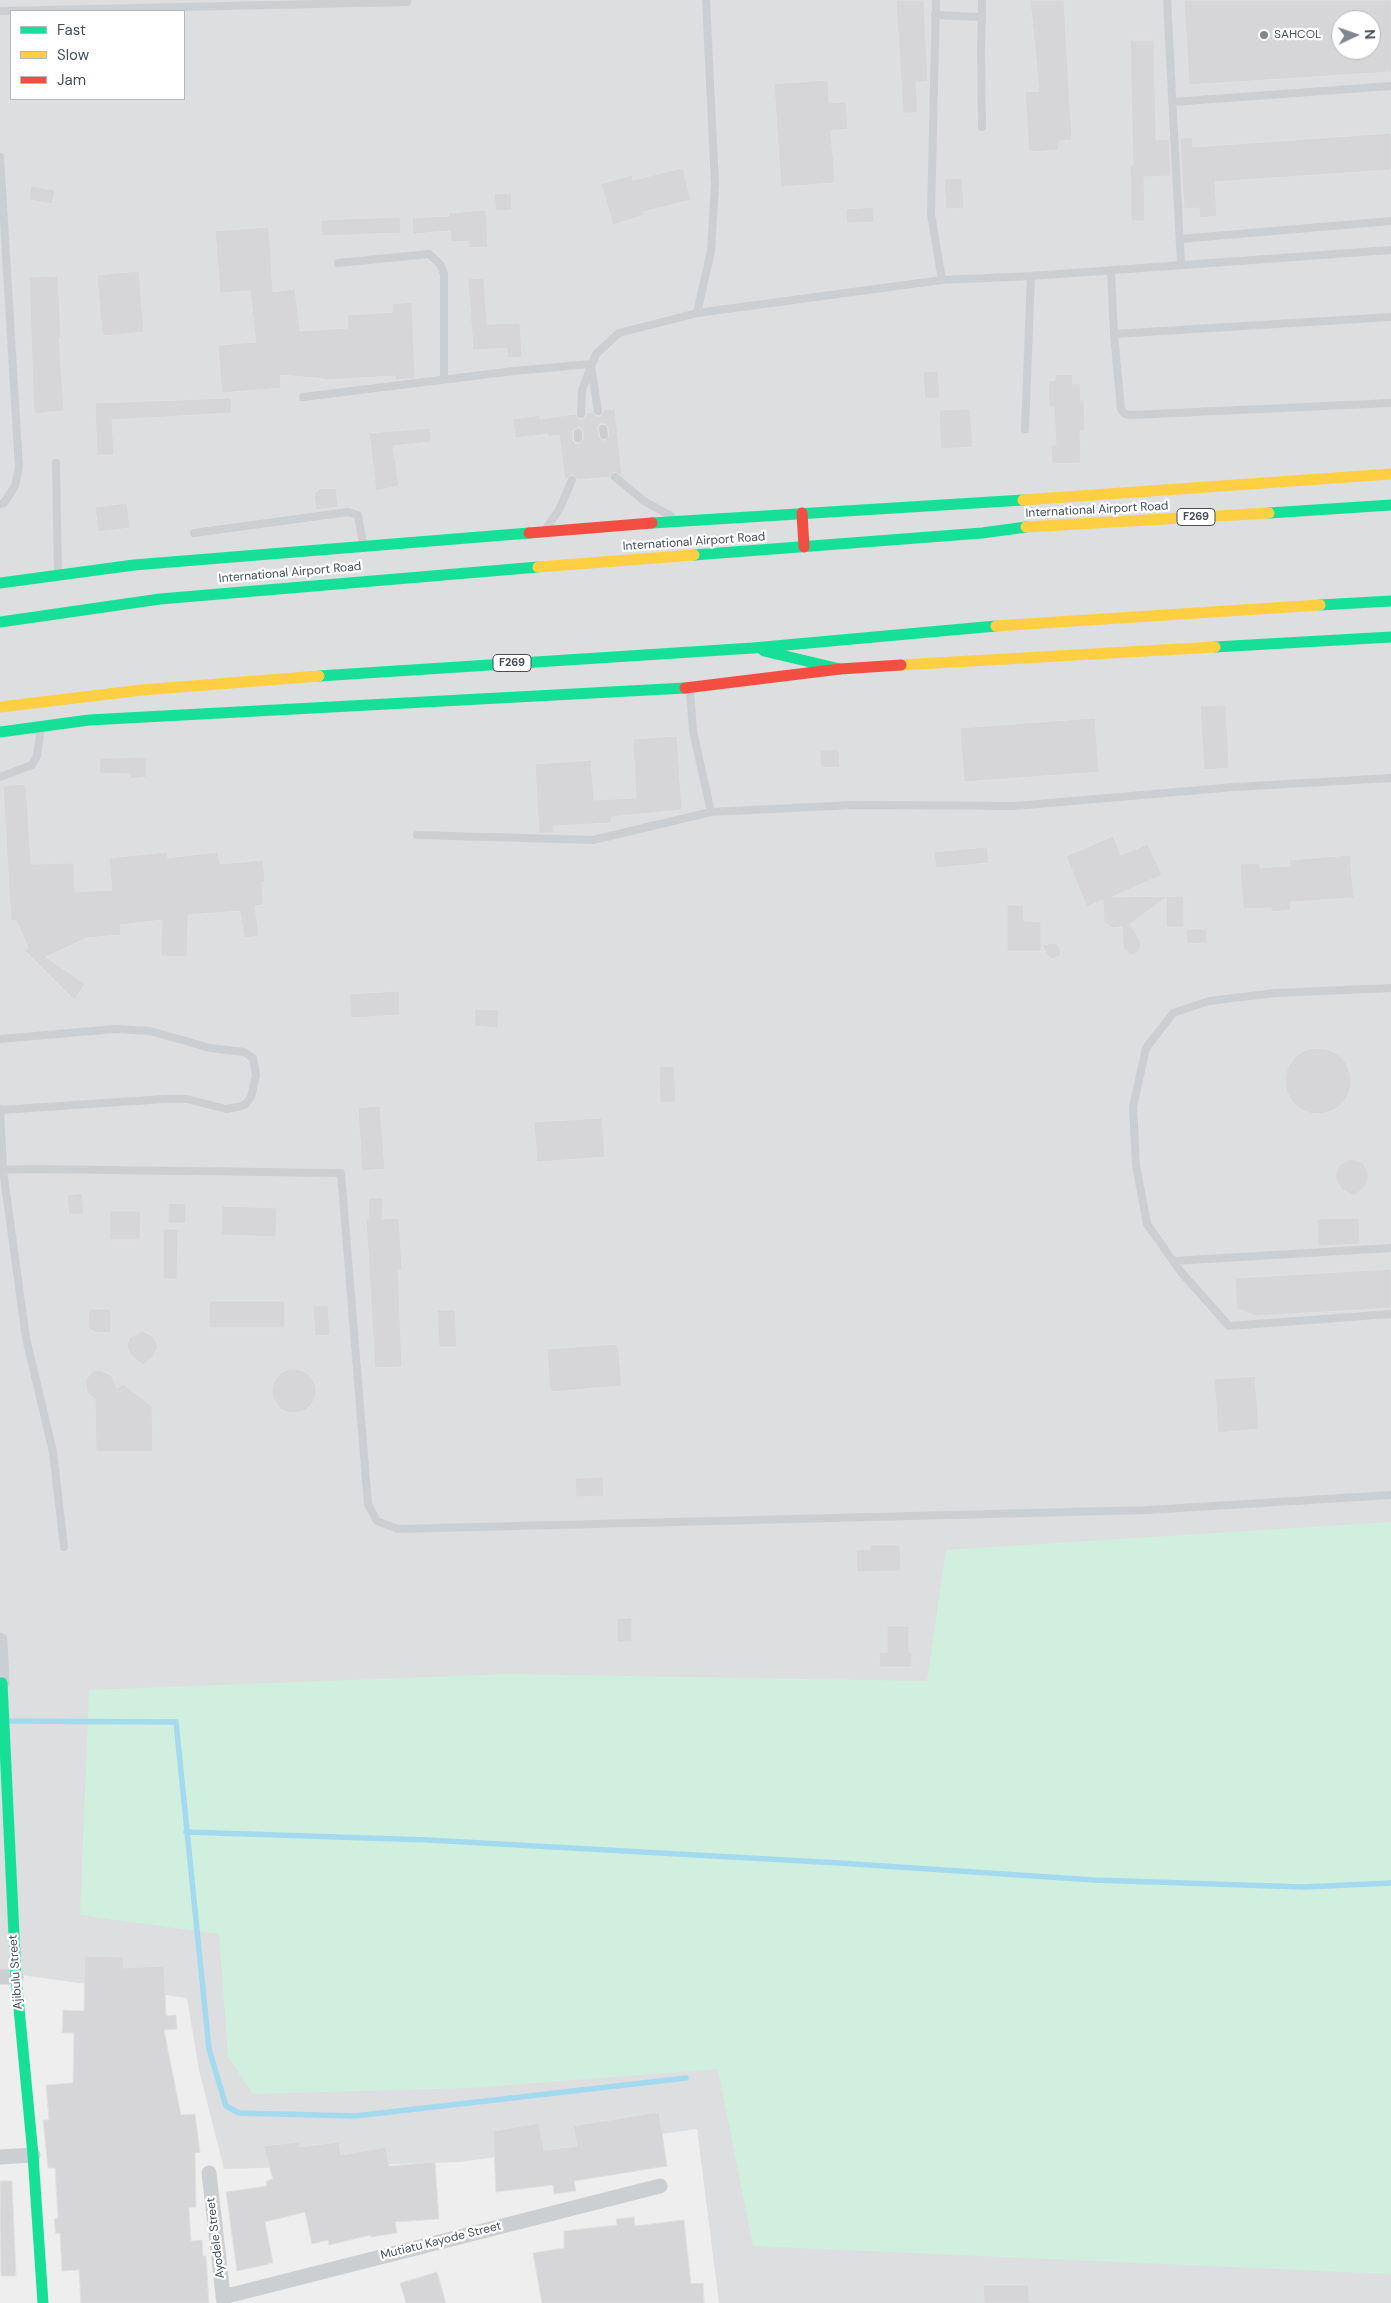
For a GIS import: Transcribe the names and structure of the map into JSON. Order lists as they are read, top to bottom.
{
  "streets": {
    "main road": ["International Airport Road", "F269", "Ajibulu Street"],
    "street": ["Ayodele Street", "Mutiatu Kayode Street"]
  },
  "crossings": [
    ["Ayodele Street", "Mutiatu Kayode Street"]
  ],
  "places": ["SAHCOL"],
  "legend": ["Fast", "Slow", "Jam"],
  "north": "right"
}
